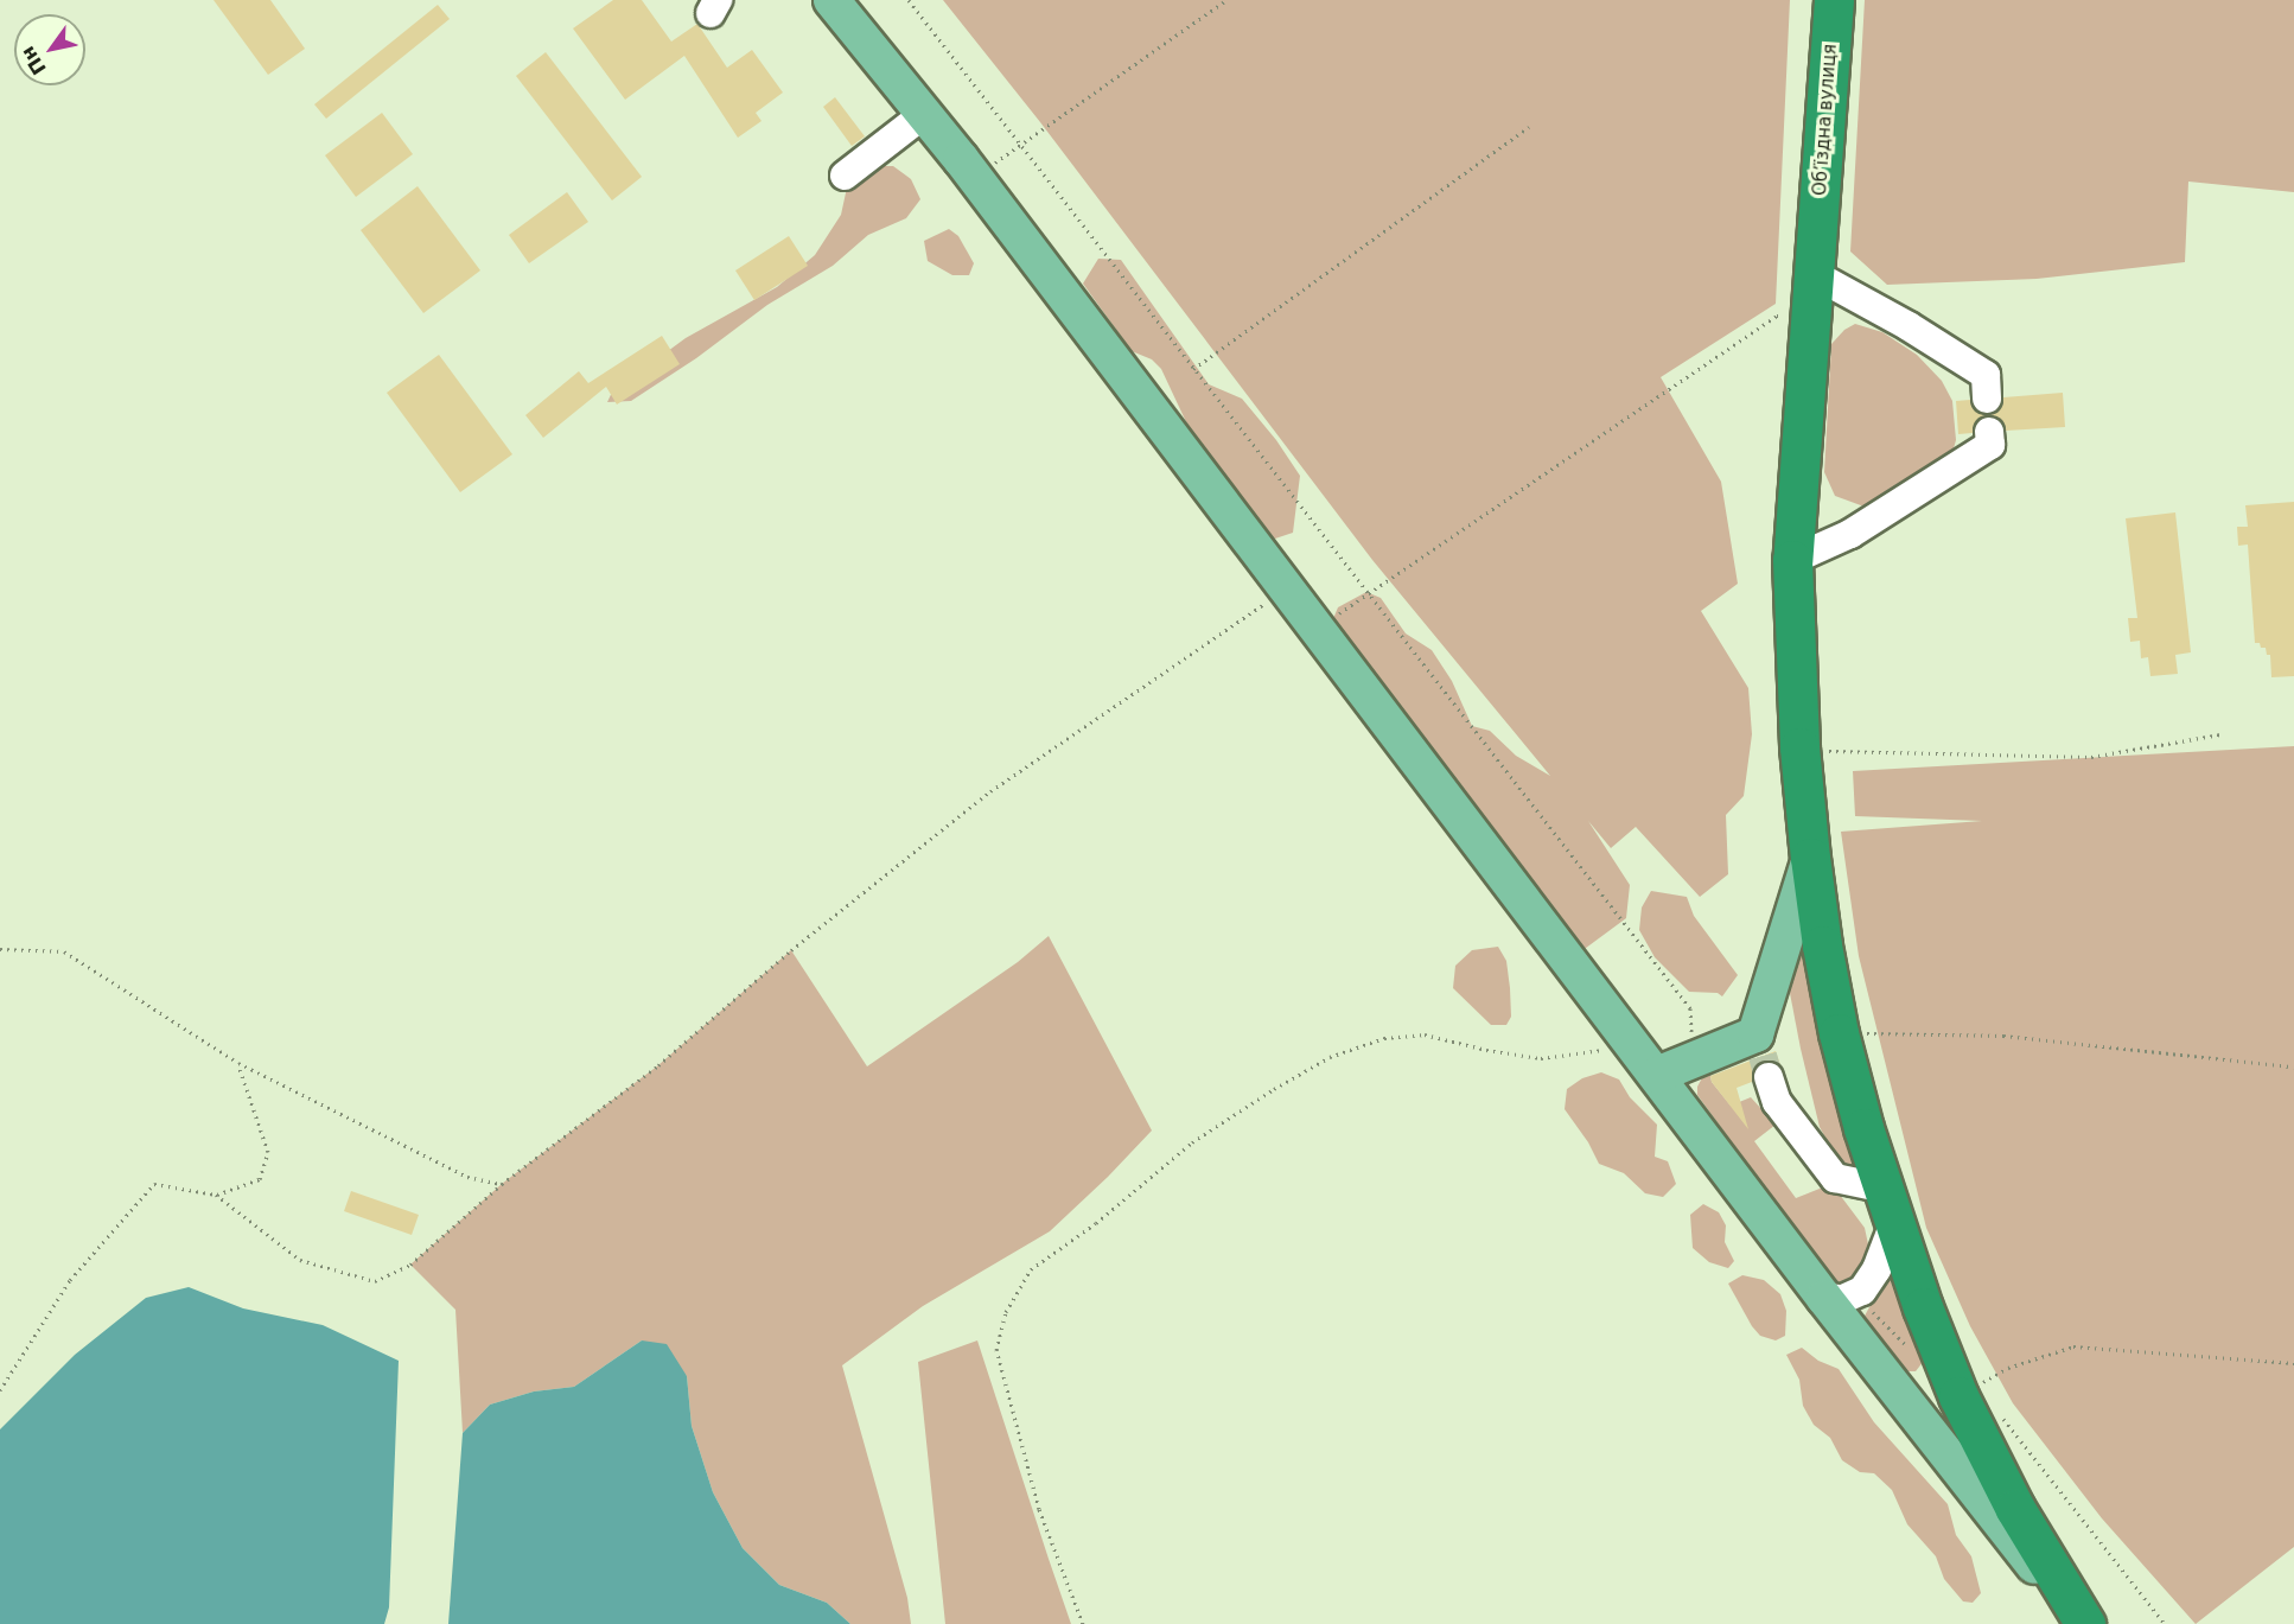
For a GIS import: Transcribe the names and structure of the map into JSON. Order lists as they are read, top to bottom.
{
  "streets": {
    "highway": ["Обʼїздна вулиця"]
  },
  "north": "bottom left"
}
